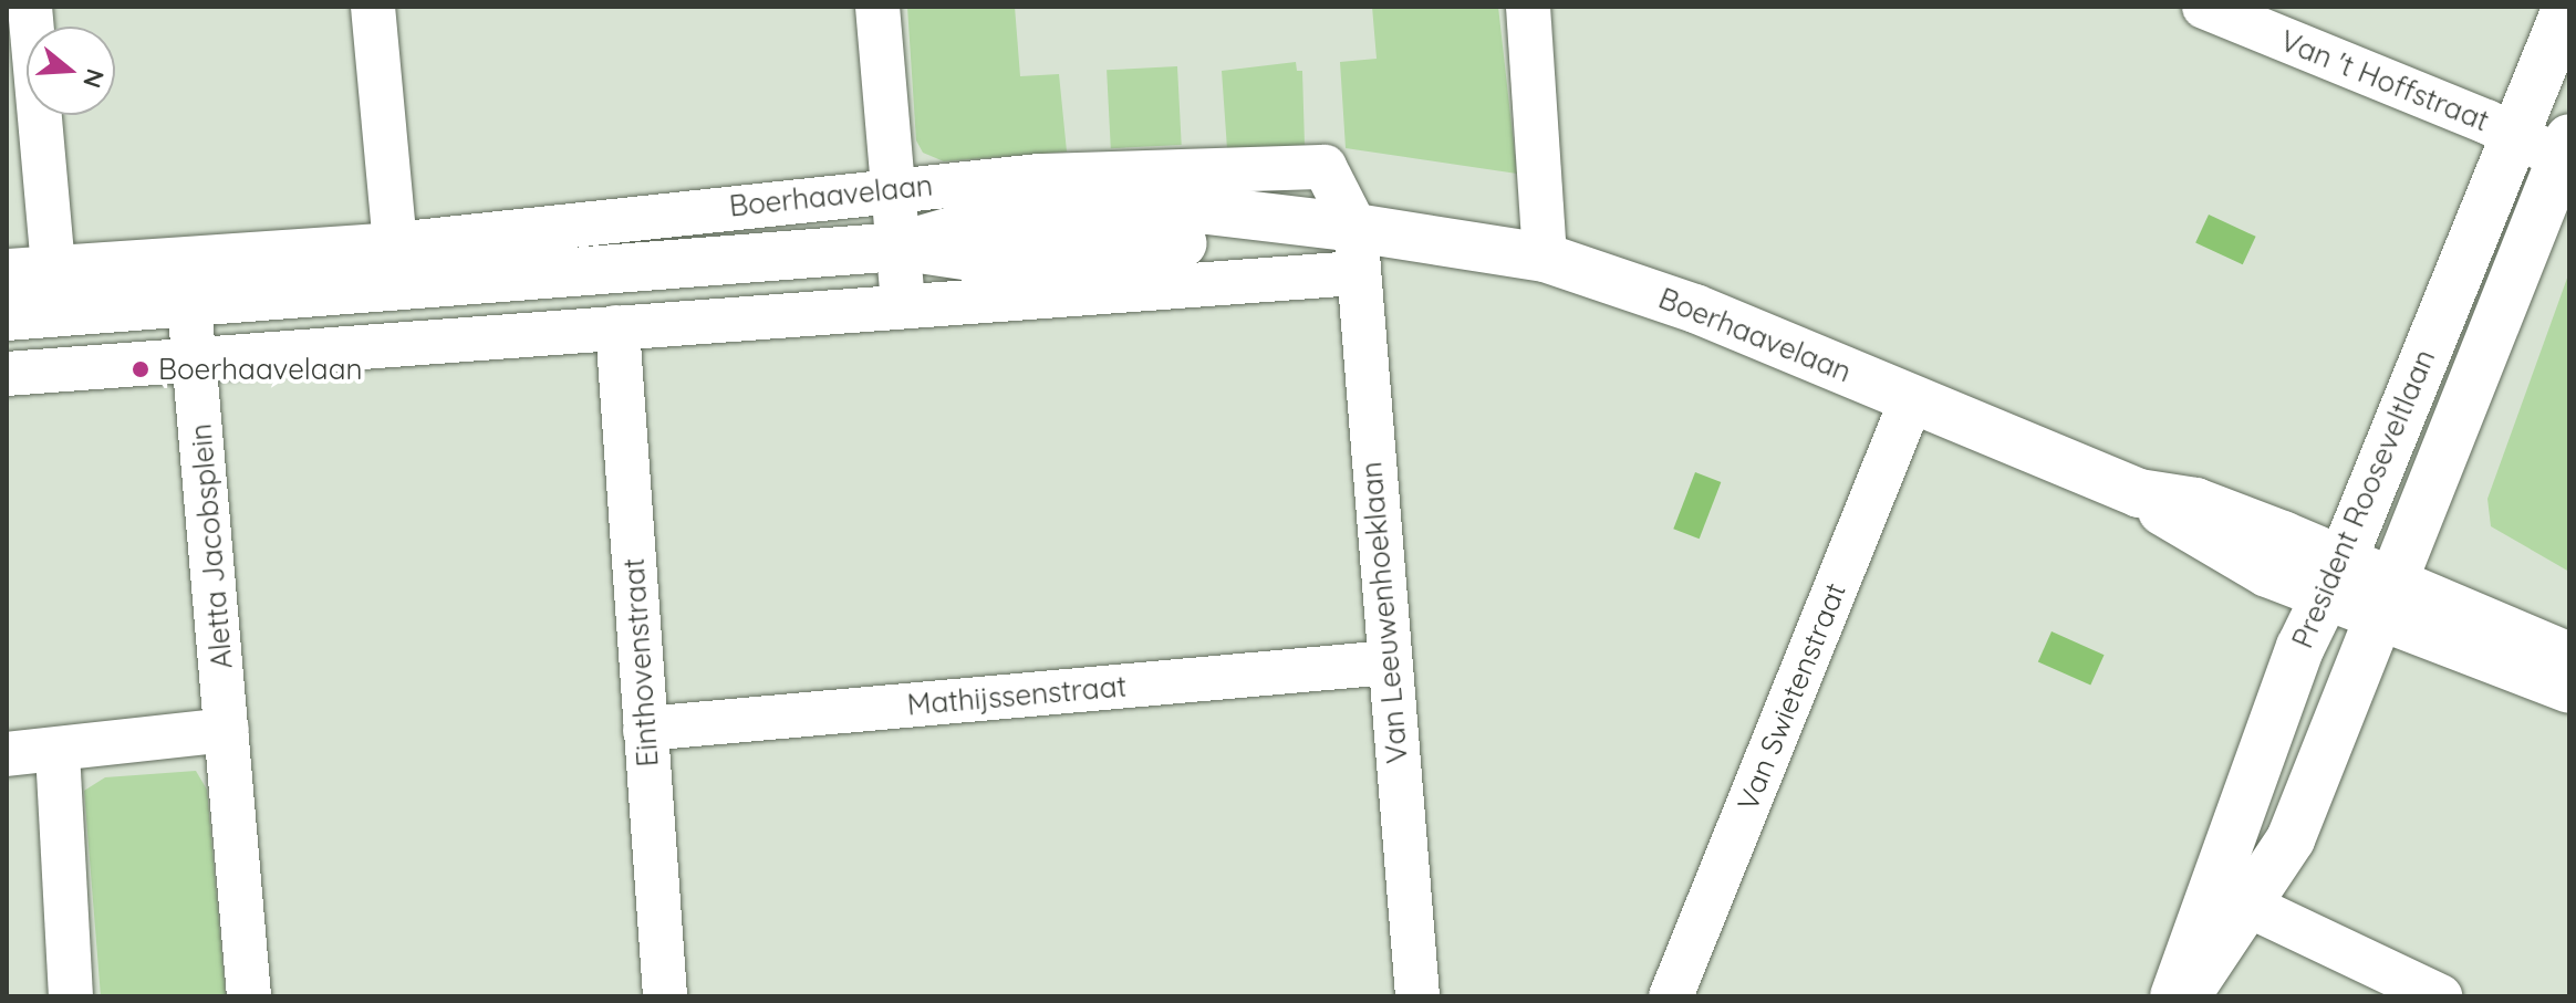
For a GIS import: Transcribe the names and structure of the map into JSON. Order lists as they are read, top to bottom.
{
  "streets": {
    "main road": ["Boerhaavelaan", "President Rooseveltlaan"],
    "street": [
      "Van 't Hoffstraat",
      "Aletta Jacobsplein",
      "Van Leeuwenhoeklaan",
      "Einthovenstraat",
      "Mathijssenstraat",
      "Van Swietenstraat"
    ]
  },
  "crossings": [
    ["Van 't Hoffstraat", "President Rooseveltlaan"],
    ["Boerhaavelaan", "President Rooseveltlaan"],
    ["Boerhaavelaan", "Aletta Jacobsplein"],
    ["Boerhaavelaan", "Van Leeuwenhoeklaan"],
    ["Boerhaavelaan", "Einthovenstraat"],
    ["Boerhaavelaan", "Van Swietenstraat"],
    ["Van Leeuwenhoeklaan", "Mathijssenstraat"],
    ["Einthovenstraat", "Mathijssenstraat"]
  ],
  "places": ["Boerhaavelaan"],
  "north": "right"
}
